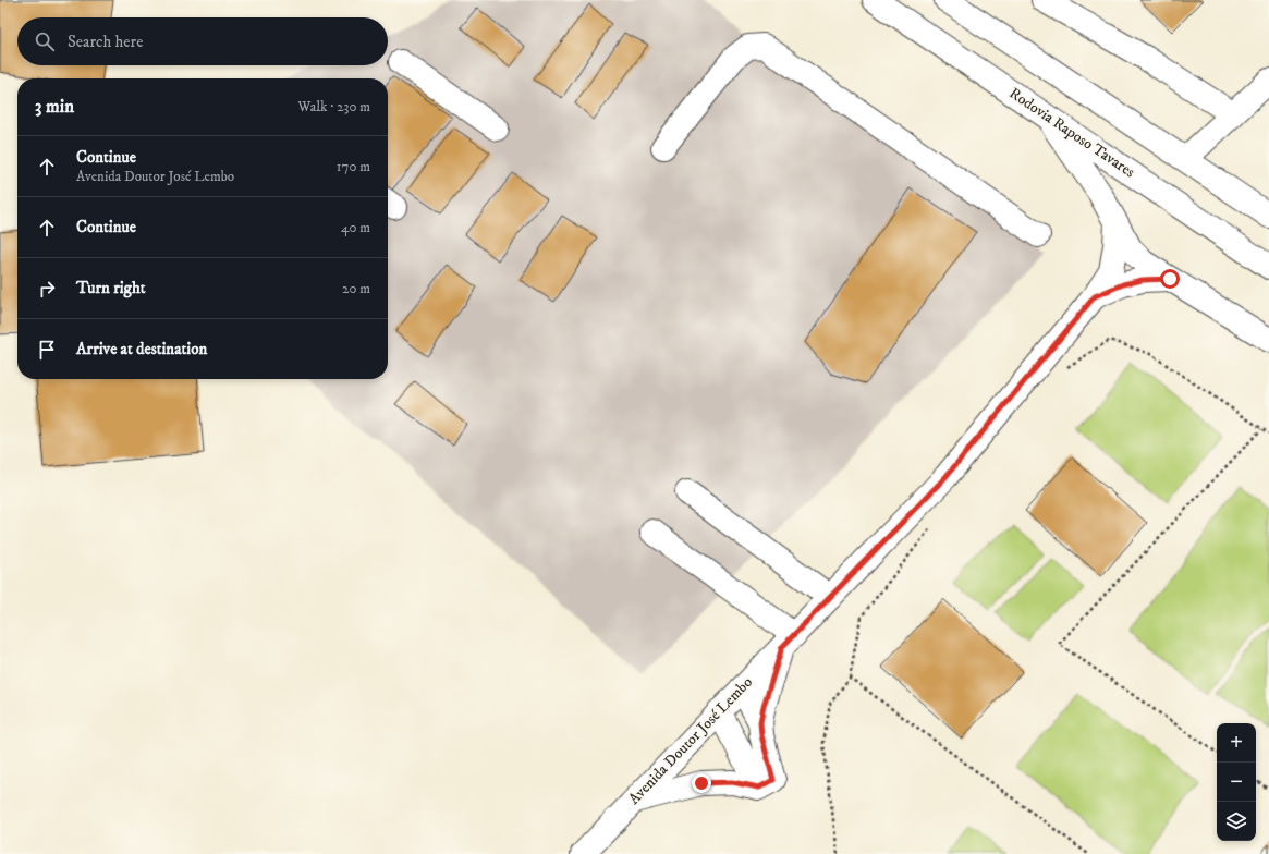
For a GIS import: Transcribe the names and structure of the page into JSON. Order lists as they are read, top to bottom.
{
  "streets": {
    "main road": ["Rodovia Raposo Tavares", "Avenida Doutor José Lembo"]
  },
  "page": {
    "search": "Search here",
    "heading": ["3 min", "Walk · 230 m"],
    "list": [
      ["Continue", "Avenida Doutor José Lembo", "170 m"],
      ["Continue", "40 m"],
      ["Turn right", "20 m"],
      "Arrive at destination"
    ],
    "map_buttons": ["+", "−"]
  }
}
